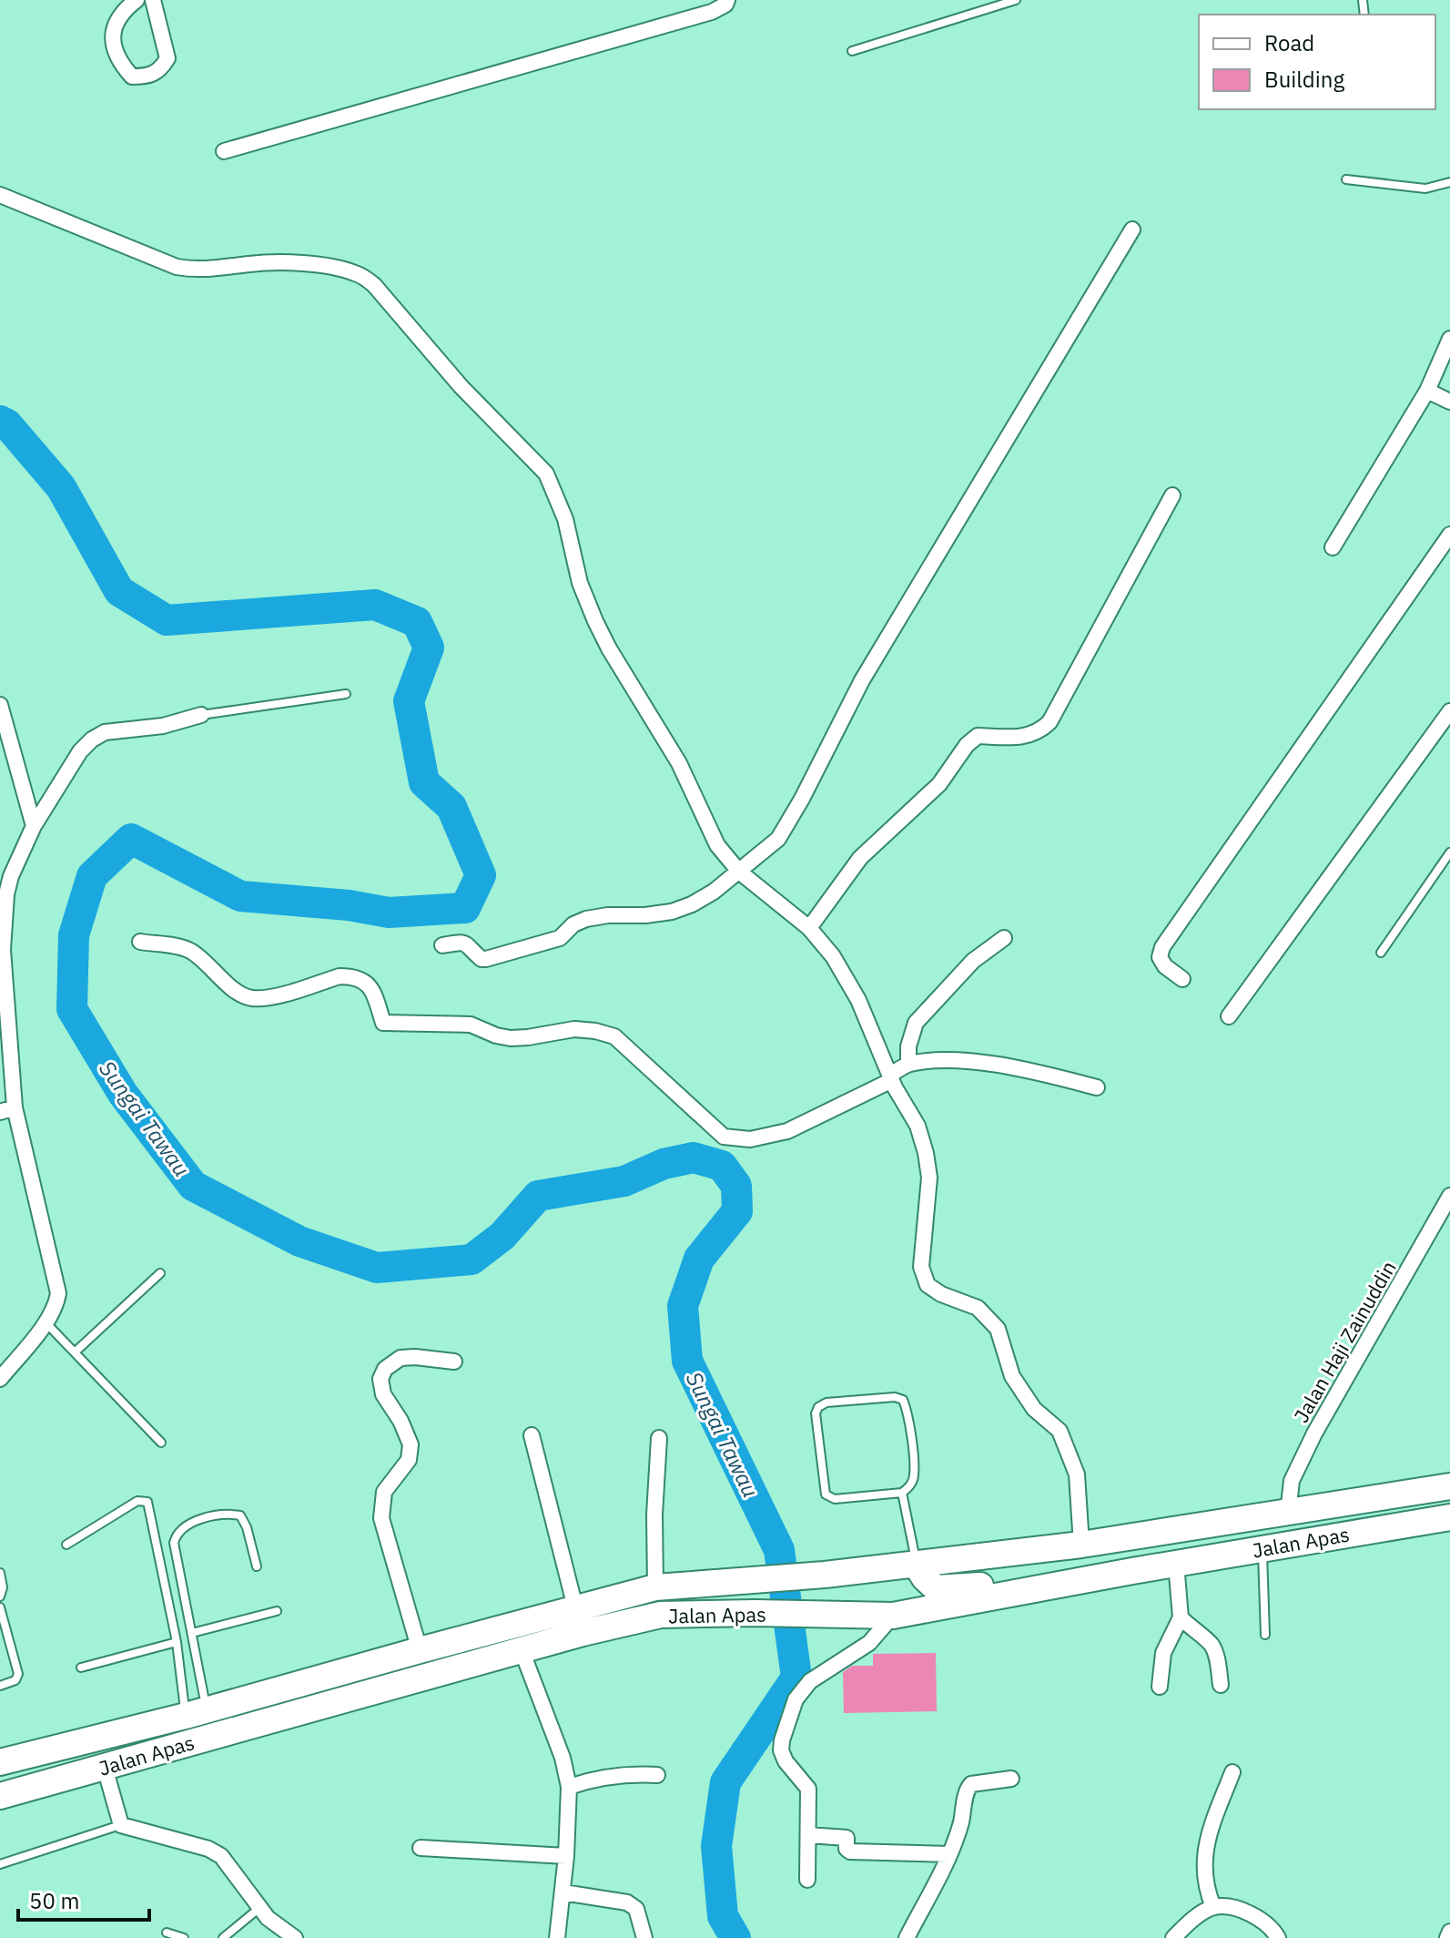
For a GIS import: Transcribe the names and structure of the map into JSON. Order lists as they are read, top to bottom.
{
  "streets": {
    "highway": ["Jalan Apas"],
    "street": ["Jalan Haji Zainuddin"]
  },
  "crossings": [
    ["Jalan Haji Zainuddin", "Jalan Apas"]
  ],
  "water": ["Sungai Tawau"],
  "legend": ["Road", "Building"],
  "scale_bar": "50 m"
}
